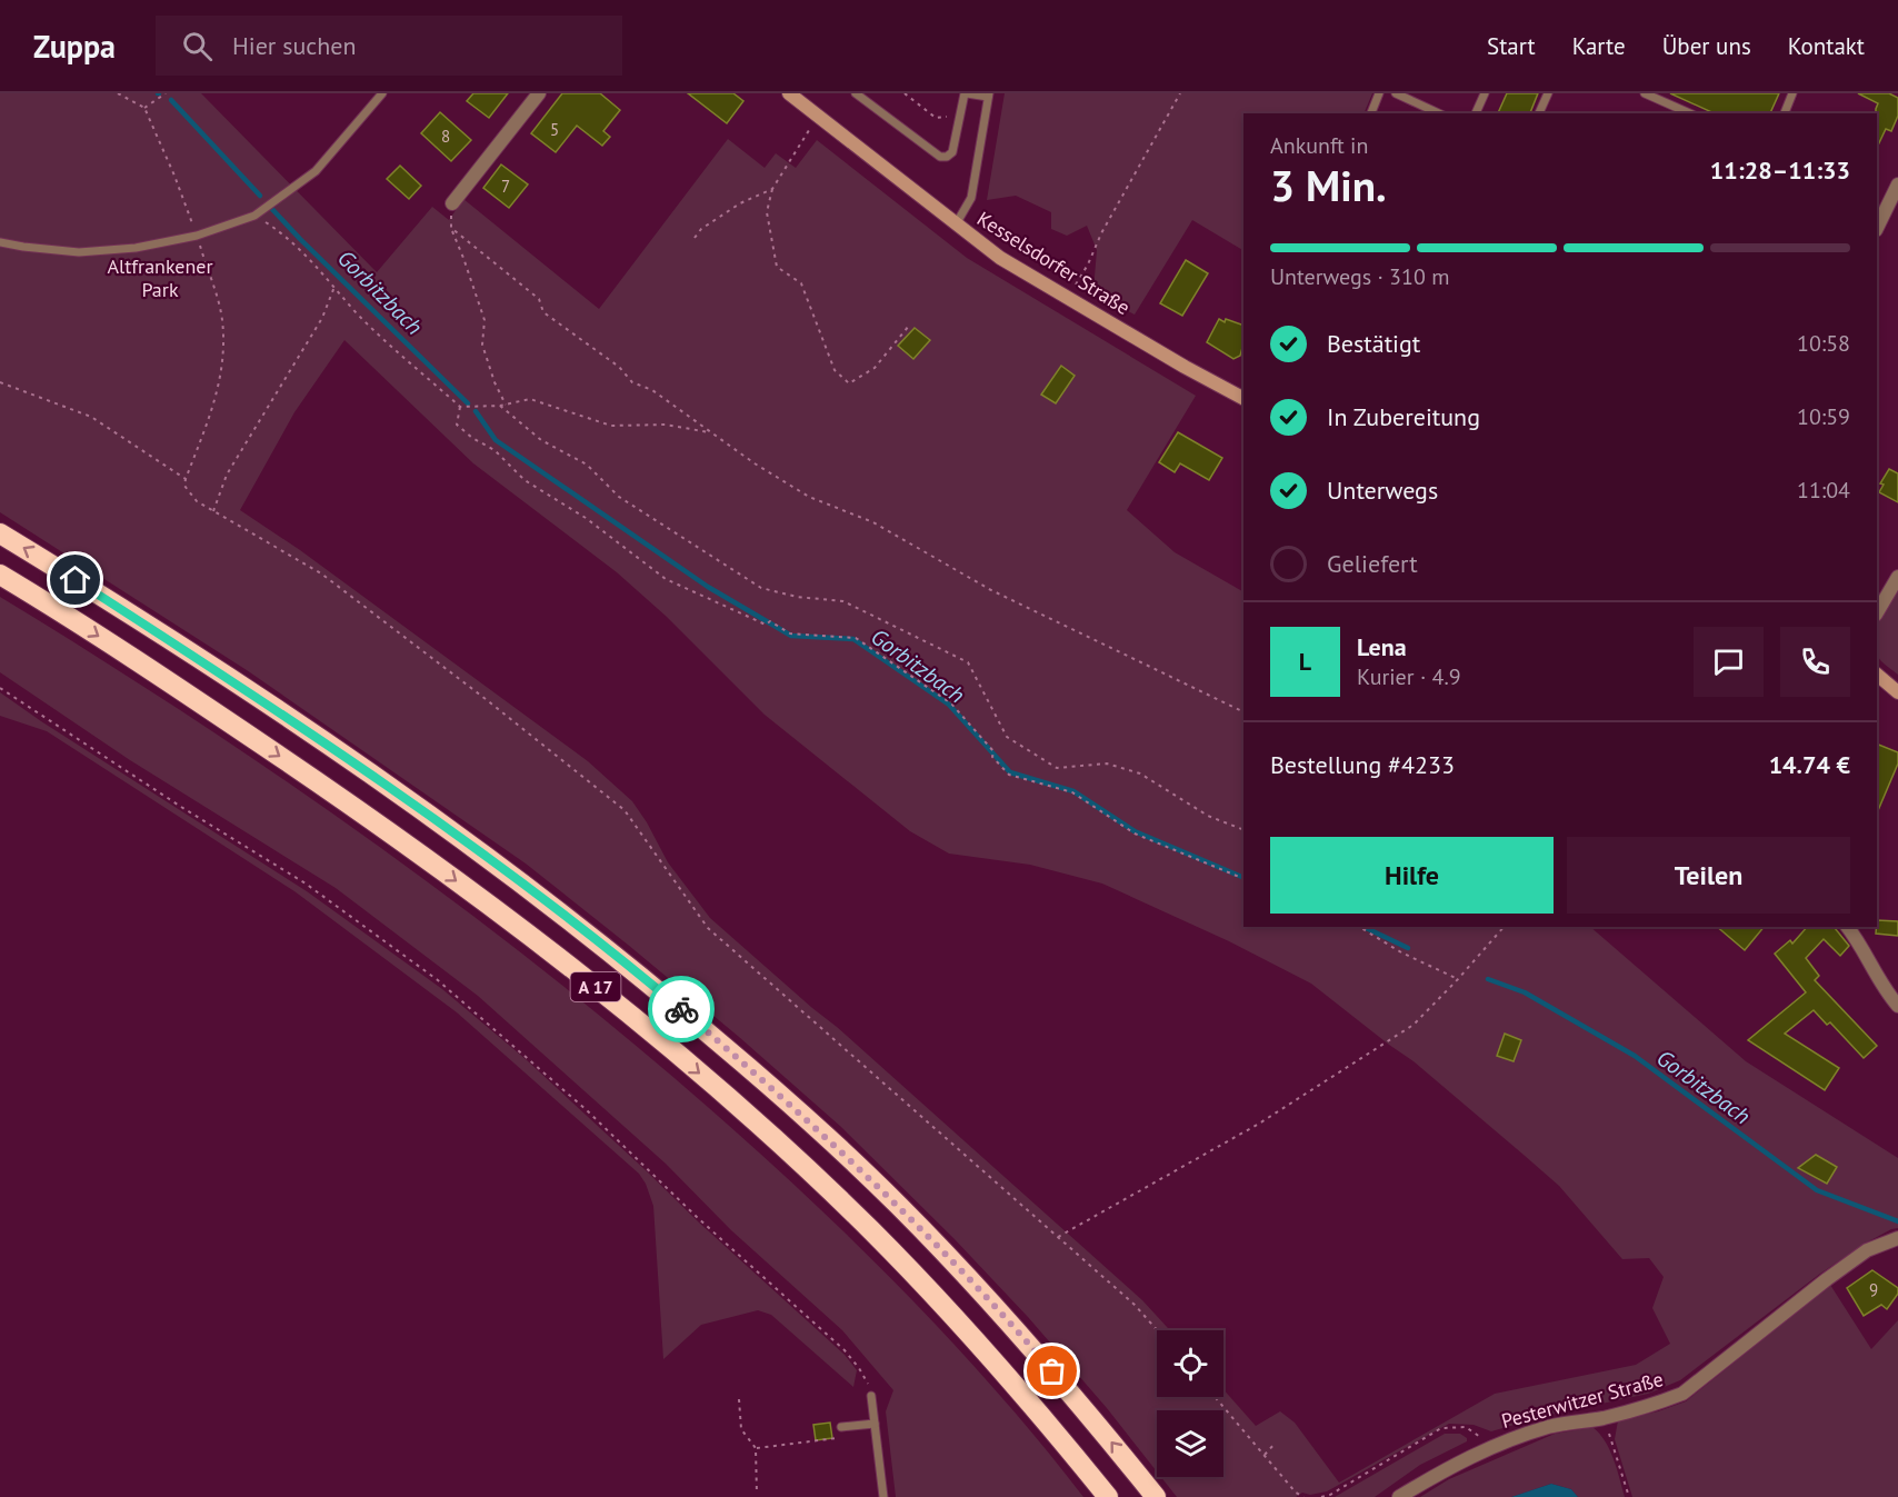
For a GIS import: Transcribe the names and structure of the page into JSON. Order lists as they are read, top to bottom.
{
  "streets": {
    "highway": ["A 17"],
    "main road": ["Kesselsdorfer Straße"],
    "street": ["Pesterwitzer Straße"]
  },
  "water": ["Gorbitzbach"],
  "parks": ["Altfrankener Park"],
  "house_numbers": [
    "5",
    "8",
    "7",
    "9"
  ],
  "page": {
    "header": "Zuppa",
    "search": "Hier suchen",
    "nav": [
      "Start",
      "Karte",
      "Über uns",
      "Kontakt"
    ],
    "heading": ["3 Min.", "Ankunft in", "11:28–11:33"],
    "panel": [
      "Lena",
      "Kurier · 4.9",
      "Bestellung #4233",
      "14.74 €"
    ],
    "bar": "Unterwegs · 310 m",
    "list": [
      ["Bestätigt", "10:58"],
      ["In Zubereitung", "10:59"],
      ["Unterwegs", "11:04"],
      "Geliefert"
    ],
    "round": "L",
    "buttons": ["Hilfe", "Teilen"]
  }
}
